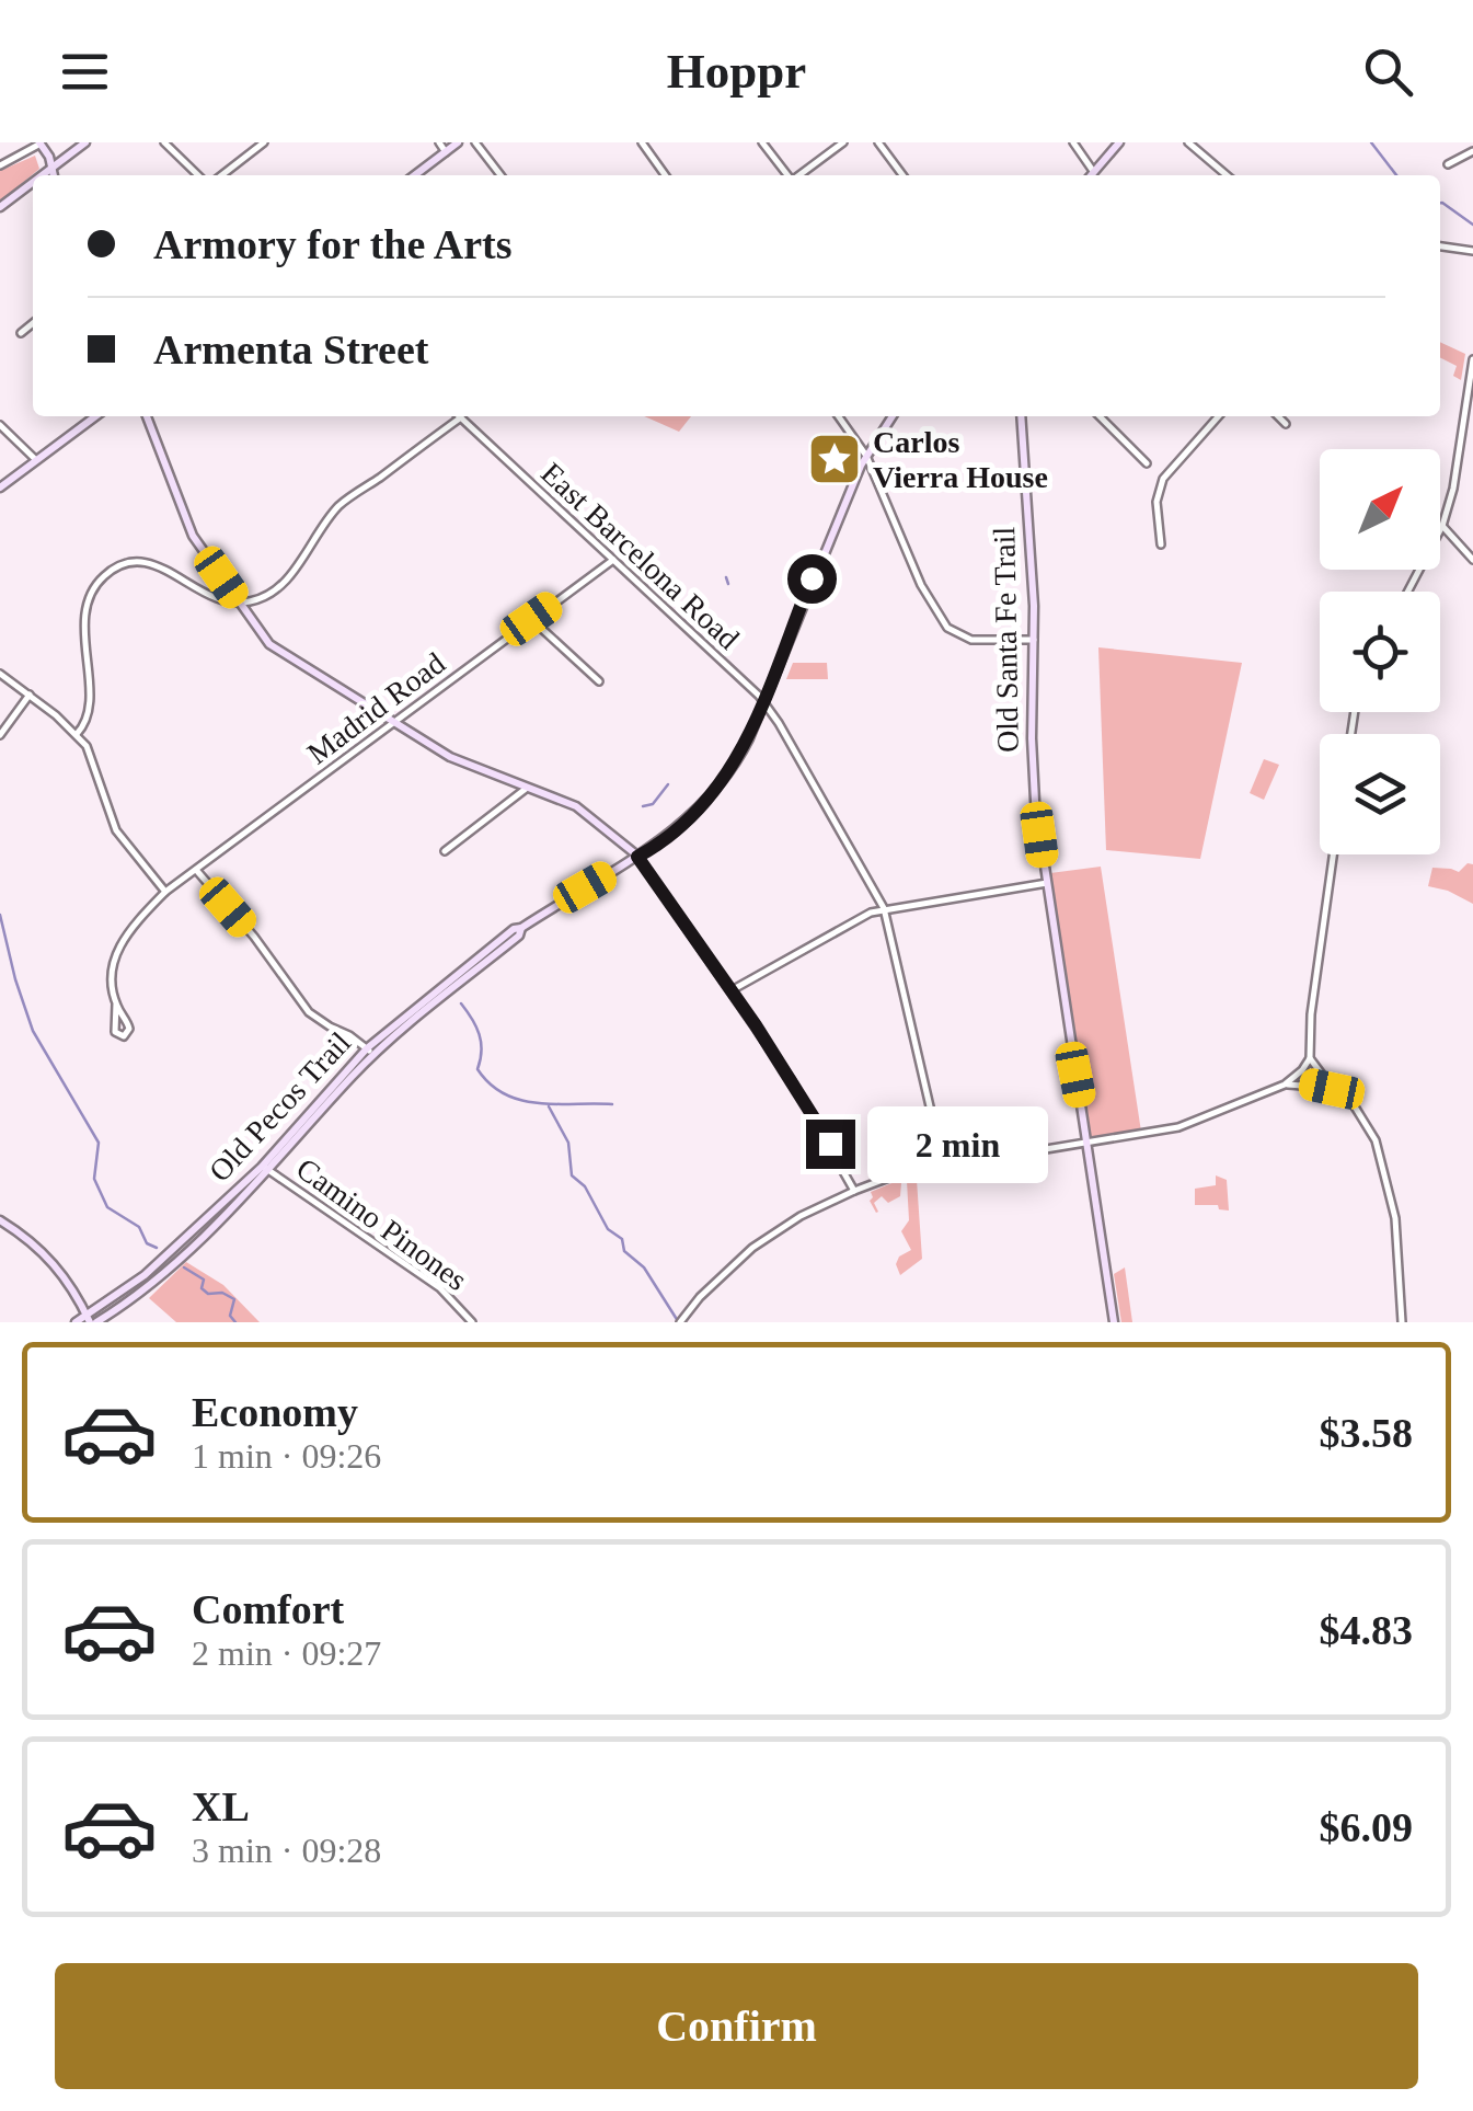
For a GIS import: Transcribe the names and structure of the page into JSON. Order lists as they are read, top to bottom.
{
  "streets": {
    "street": [
      "East Barcelona Road",
      "Old Santa Fe Trail",
      "Madrid Road",
      "Old Pecos Trail",
      "Camino Pinones"
    ]
  },
  "crossings": [
    ["East Barcelona Road", "Madrid Road"],
    ["East Barcelona Road", "Old Pecos Trail"],
    ["Old Pecos Trail", "Camino Pinones"]
  ],
  "places": {
    "place": ["Carlos Vierra House"]
  },
  "north": "top right",
  "page": {
    "header": "Hoppr",
    "banner": ["Armory for the Arts", "Armenta Street"],
    "bubble": "2 min",
    "list": [
      {
        "name": "Economy",
        "note": "1 min · 09:26",
        "value": "$3.58"
      },
      {
        "name": "Comfort",
        "note": "2 min · 09:27",
        "value": "$4.83"
      },
      {
        "name": "XL",
        "note": "3 min · 09:28",
        "value": "$6.09"
      }
    ],
    "buttons": "Confirm"
  }
}
